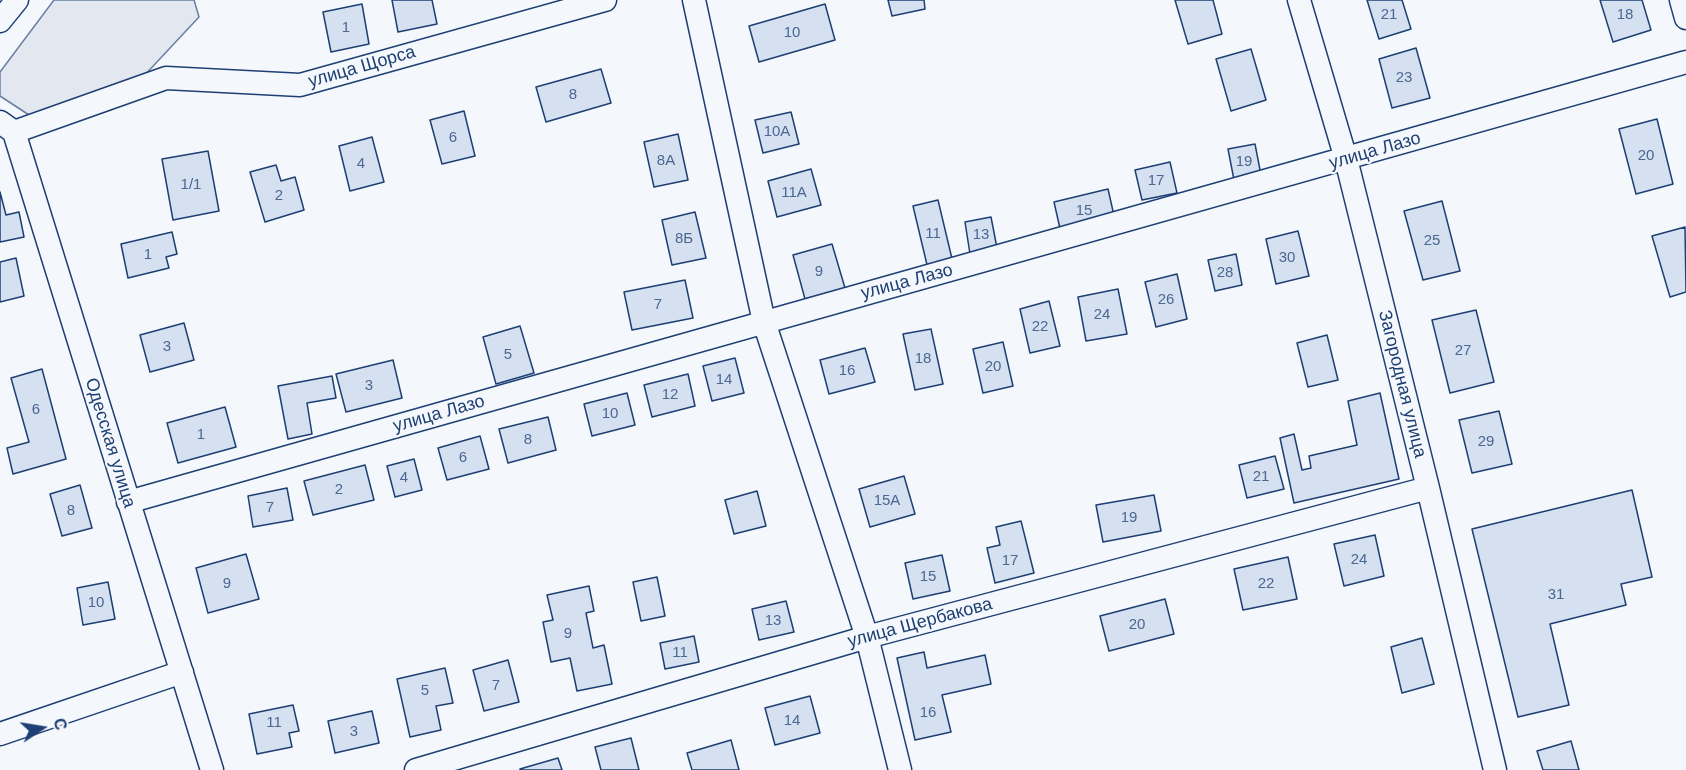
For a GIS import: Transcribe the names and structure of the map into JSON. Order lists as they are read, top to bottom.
{
  "streets": {
    "street": [
      "улица Щорса",
      "улица Лазо",
      "Загородная улица",
      "Одесская улица",
      "улица Щербакова"
    ]
  },
  "crossings": [
    ["улица Щорса", "Одесская улица"],
    ["улица Лазо", "Загородная улица"],
    ["улица Лазо", "Одесская улица"],
    ["Загородная улица", "улица Щербакова"]
  ],
  "house_numbers": [
    "21",
    "18",
    "1",
    "10",
    "23",
    "8",
    "10А",
    "6",
    "20",
    "8А",
    "19",
    "4",
    "17",
    "1/1",
    "11А",
    "2",
    "15",
    "11",
    "13",
    "8Б",
    "25",
    "1",
    "30",
    "9",
    "28",
    "26",
    "7",
    "24",
    "22",
    "3",
    "27",
    "5",
    "18",
    "20",
    "16",
    "14",
    "3",
    "12",
    "6",
    "10",
    "1",
    "8",
    "29",
    "6",
    "21",
    "4",
    "2",
    "15А",
    "7",
    "8",
    "19",
    "24",
    "17",
    "15",
    "9",
    "22",
    "31",
    "10",
    "13",
    "20",
    "9",
    "11",
    "7",
    "5",
    "16",
    "14",
    "11",
    "3"
  ],
  "north": "right"
}
